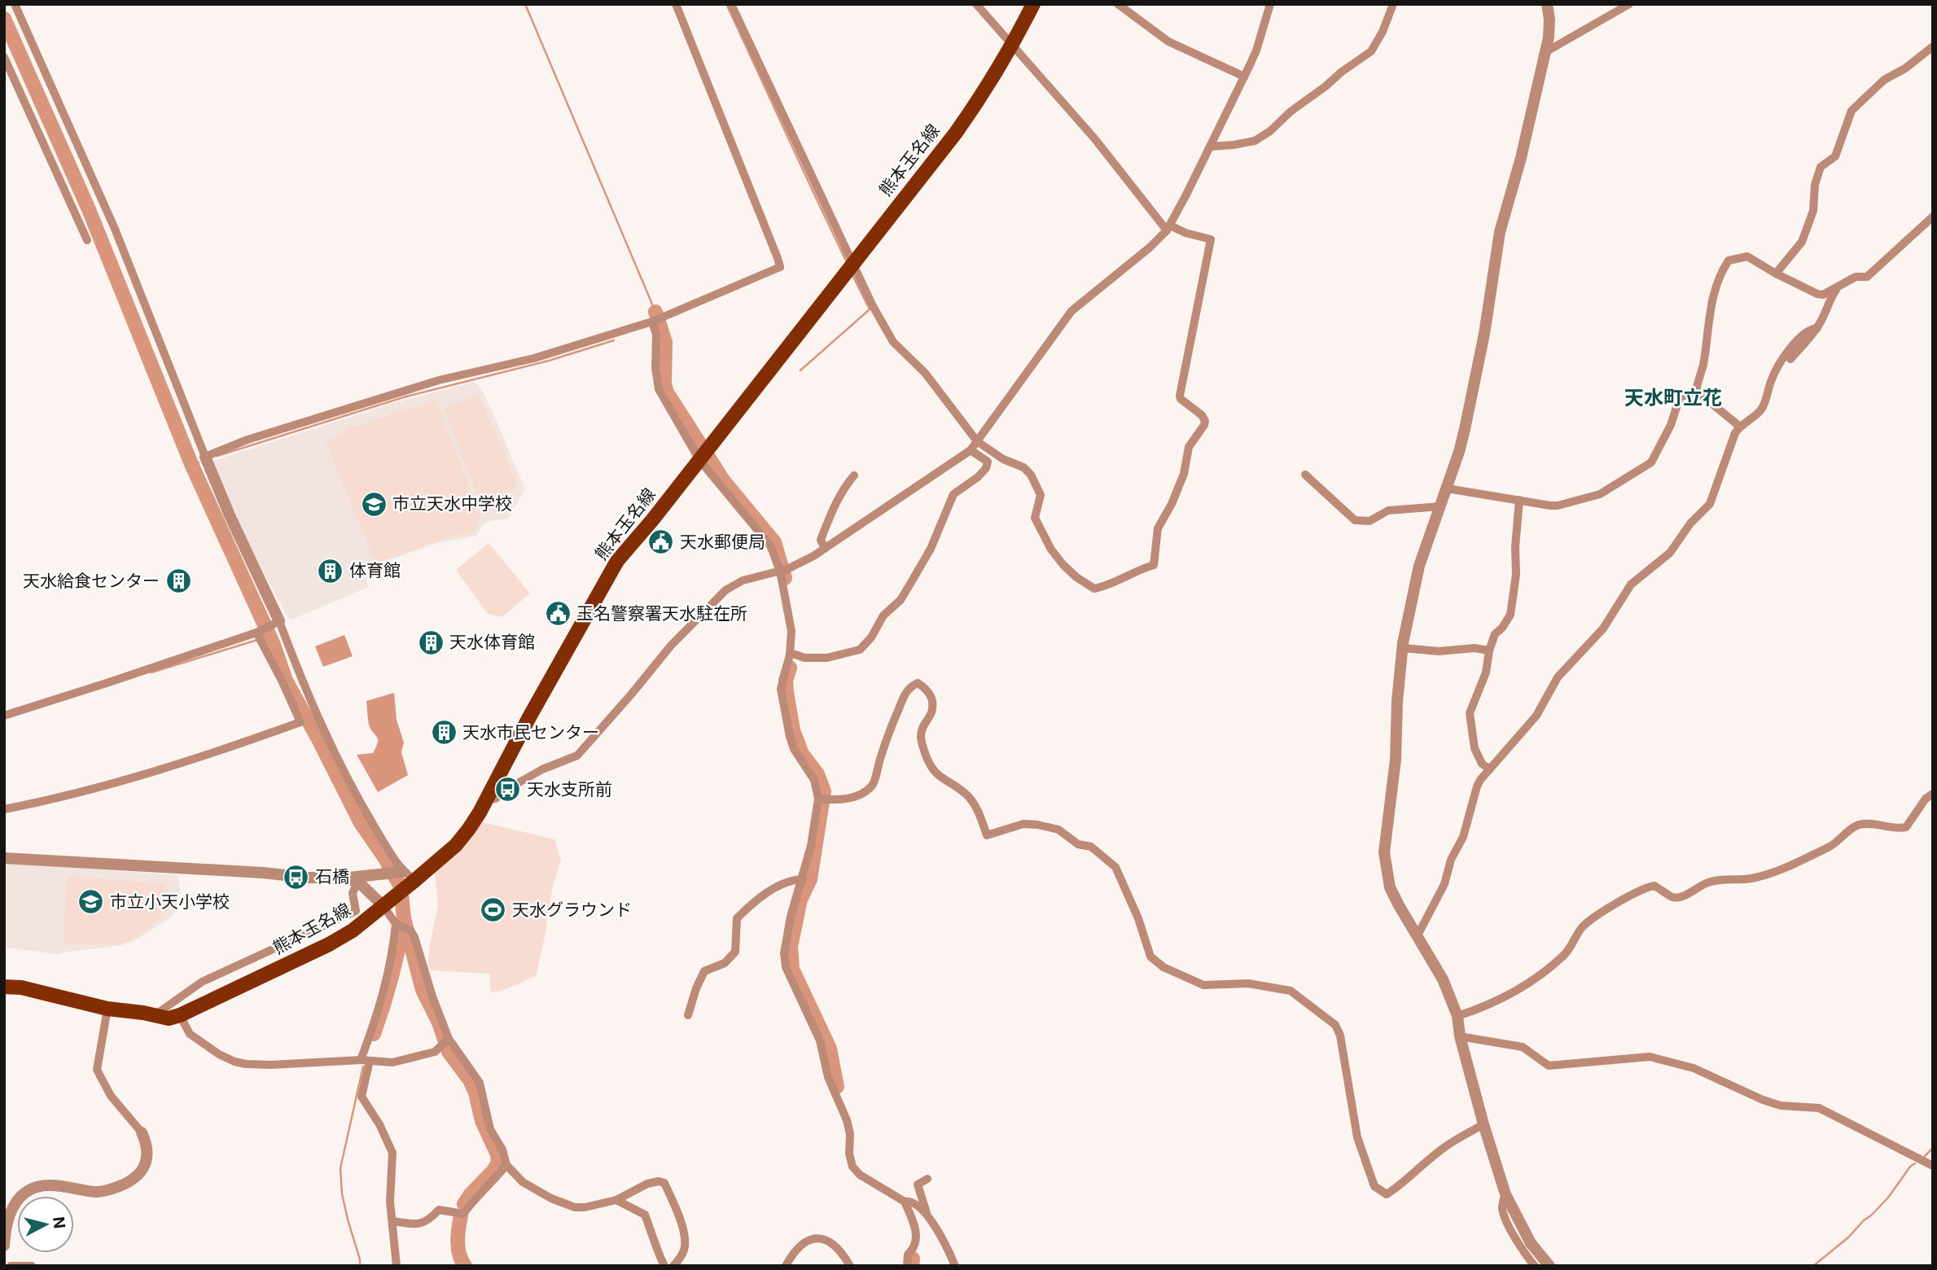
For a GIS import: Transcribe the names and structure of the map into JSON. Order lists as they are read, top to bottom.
{
  "streets": {
    "main road": ["熊本玉名線"]
  },
  "districts": ["天水町立花"],
  "places": {
    "school or university": ["市立天水中学校", "市立小天小学校"],
    "public building": ["天水郵便局", "玉名警察署天水駐在所"],
    "building": [
      "体育館",
      "天水給食センター",
      "天水体育館",
      "天水市民センター"
    ],
    "bus stop": ["天水支所前", "石橋"],
    "sports": ["天水グラウンド"]
  },
  "north": "right"
}
